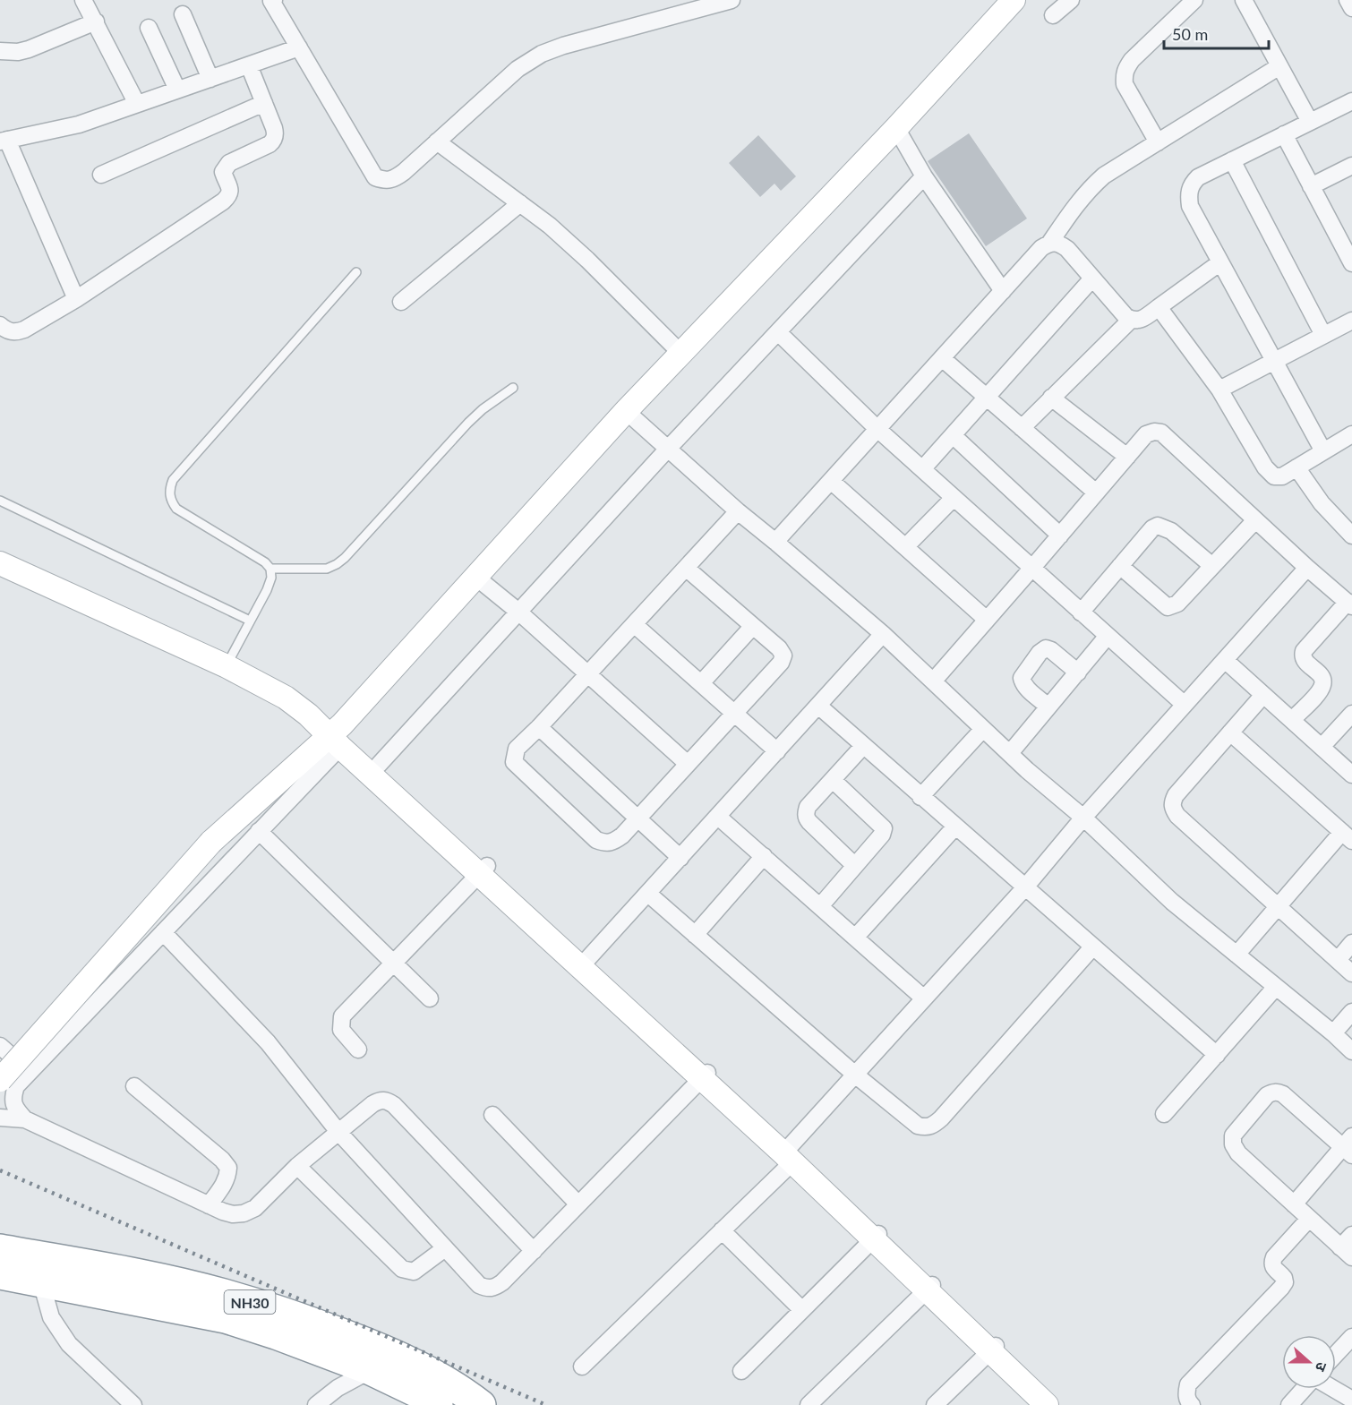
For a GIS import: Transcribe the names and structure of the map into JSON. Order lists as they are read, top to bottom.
{
  "streets": {
    "highway": ["NH30"]
  },
  "scale_bar": "50 m",
  "north": "right"
}
